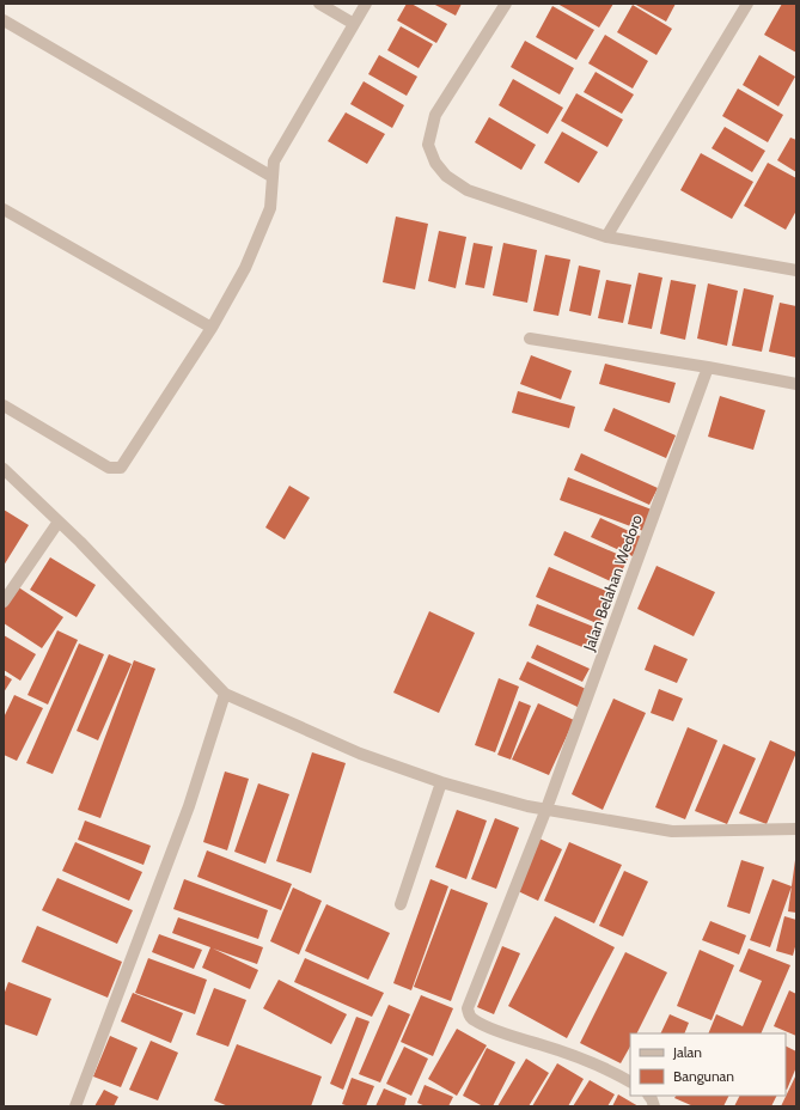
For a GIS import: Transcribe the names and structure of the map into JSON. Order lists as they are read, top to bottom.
{
  "streets": {
    "street": ["Jalan Belahan Wedoro"]
  },
  "legend": ["Jalan", "Bangunan"]
}
